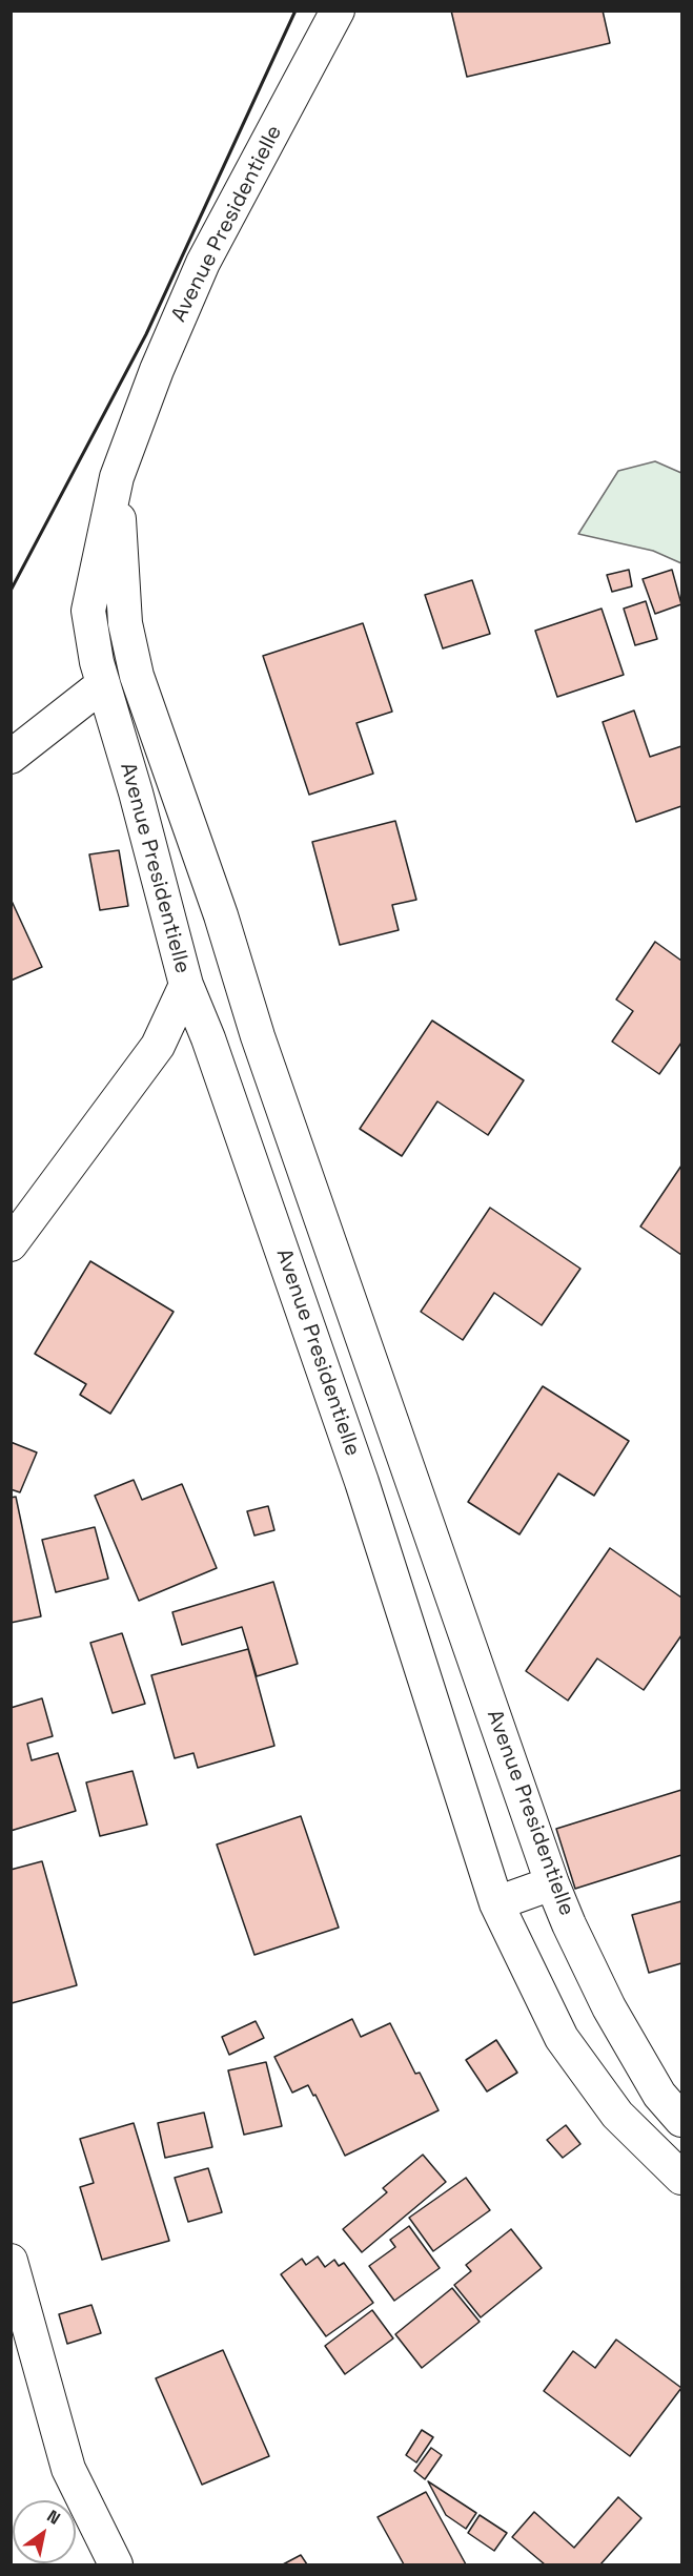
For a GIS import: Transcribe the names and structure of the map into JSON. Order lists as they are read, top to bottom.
{
  "streets": {
    "street": ["Avenue Presidentielle"]
  },
  "north": "top right"
}
